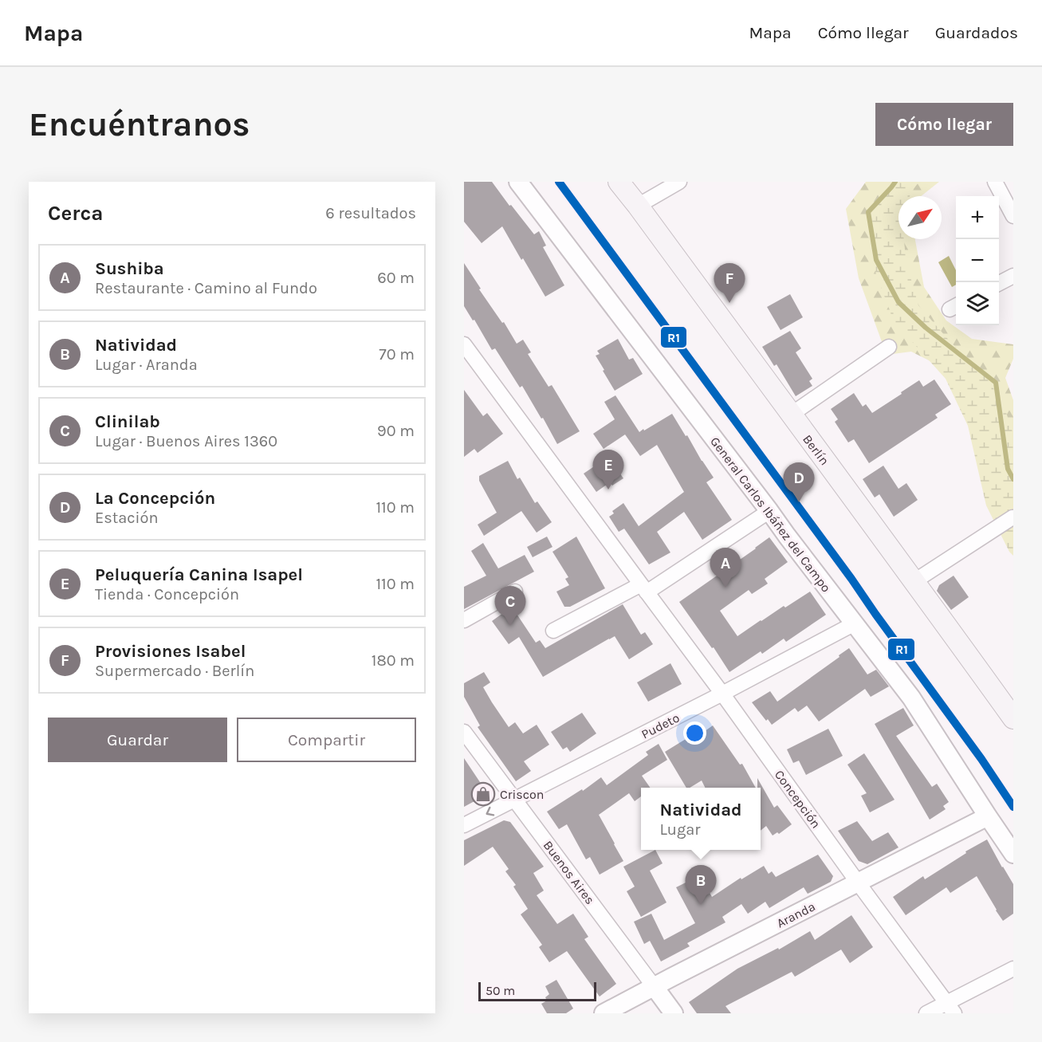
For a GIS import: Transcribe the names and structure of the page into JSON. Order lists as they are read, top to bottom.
{
  "streets": {
    "main road": ["Berlín"],
    "street": [
      "General Carlos Ibáñez del Campo",
      "Pudeto",
      "Concepción",
      "Buenos Aires",
      "Aranda"
    ]
  },
  "crossings": [
    ["General Carlos Ibáñez del Campo", "Pudeto"],
    ["General Carlos Ibáñez del Campo", "Aranda"],
    ["Pudeto", "Concepción"],
    ["Pudeto", "Buenos Aires"],
    ["Concepción", "Aranda"],
    ["Buenos Aires", "Aranda"]
  ],
  "places": {
    "shop": ["Criscon"]
  },
  "lines": ["transit line R1"],
  "scale_bar": "50 m",
  "north": "top right",
  "page": {
    "header": "Mapa",
    "nav": ["Mapa", "Cómo llegar", "Guardados"],
    "buttons": [
      "Cómo llegar",
      ["Guardar", "Compartir"]
    ],
    "title": "Encuéntranos",
    "heading": ["Cerca", "6 resultados"],
    "map_buttons": ["+", "−"],
    "list": [
      {
        "mark": "A",
        "name": "Sushiba",
        "note": "Restaurante · Camino al Fundo",
        "value": "60 m"
      },
      {
        "mark": "B",
        "name": "Natividad",
        "note": "Lugar · Aranda",
        "value": "70 m"
      },
      {
        "mark": "C",
        "name": "Clinilab",
        "note": "Lugar · Buenos Aires 1360",
        "value": "90 m"
      },
      {
        "mark": "D",
        "name": "La Concepción",
        "note": "Estación",
        "value": "110 m"
      },
      {
        "mark": "E",
        "name": "Peluquería Canina Isapel",
        "note": "Tienda · Concepción",
        "value": "110 m"
      },
      {
        "mark": "F",
        "name": "Provisiones Isabel",
        "note": "Supermercado · Berlín",
        "value": "180 m"
      }
    ],
    "pins": [
      "F",
      "E",
      "D",
      "A",
      "C",
      "B"
    ],
    "popup": ["Natividad", "Lugar"],
    "scale": "50 m"
  }
}
